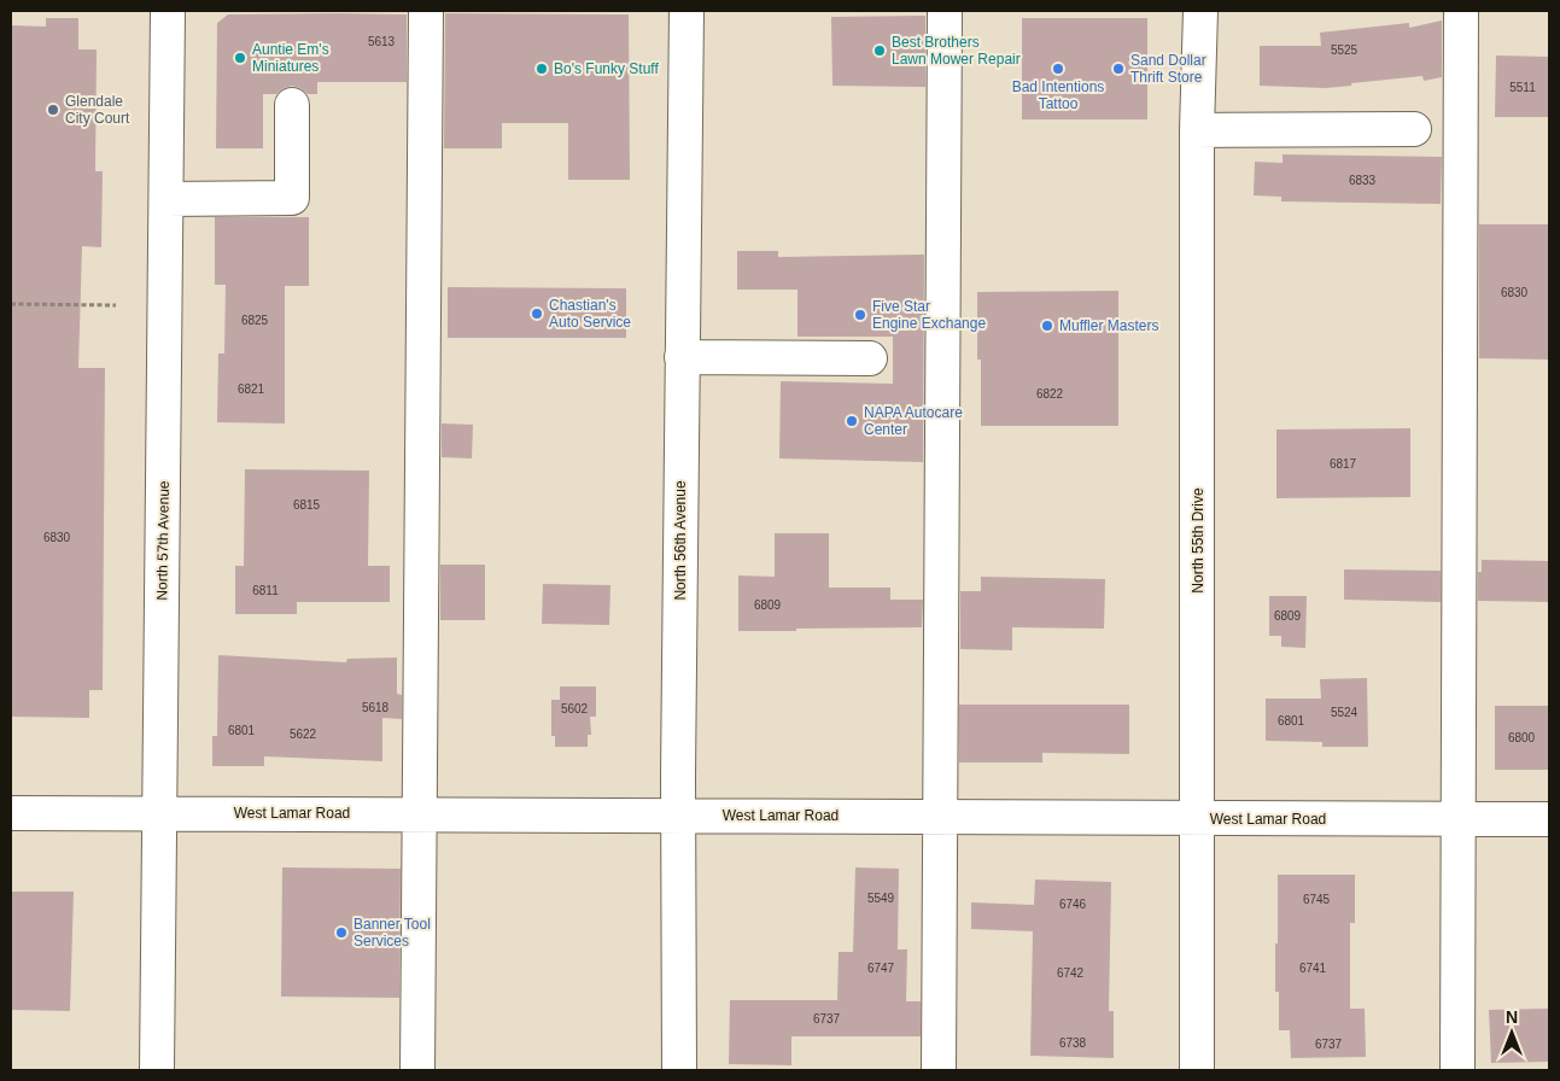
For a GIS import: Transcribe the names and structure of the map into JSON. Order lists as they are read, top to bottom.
{
  "streets": {
    "street": [
      "North 57th Avenue",
      "North 56th Avenue",
      "North 55th Drive",
      "West Lamar Road"
    ]
  },
  "crossings": [
    ["North 57th Avenue", "West Lamar Road"],
    ["North 56th Avenue", "West Lamar Road"],
    ["North 55th Drive", "West Lamar Road"]
  ],
  "places": [
    "Best Brothers Lawn Mower Repair",
    "Auntie Em's Miniatures",
    "Bo's Funky Stuff",
    "Bad Intentions Tattoo",
    "Sand Dollar Thrift Store",
    "Glendale City Court",
    "Chastian's Auto Service",
    "Five Star Engine Exchange",
    "Muffler Masters",
    "NAPA Autocare Center",
    "Banner Tool Services"
  ],
  "house_numbers": [
    "5613",
    "5525",
    "5511",
    "6833",
    "6830",
    "6825",
    "6821",
    "6822",
    "6817",
    "6815",
    "6830",
    "6811",
    "6809",
    "6809",
    "5618",
    "5602",
    "5524",
    "6801",
    "6801",
    "5622",
    "6800",
    "5549",
    "6745",
    "6746",
    "6747",
    "6741",
    "6742",
    "6737",
    "6738",
    "6737"
  ],
  "north": "top"
}
